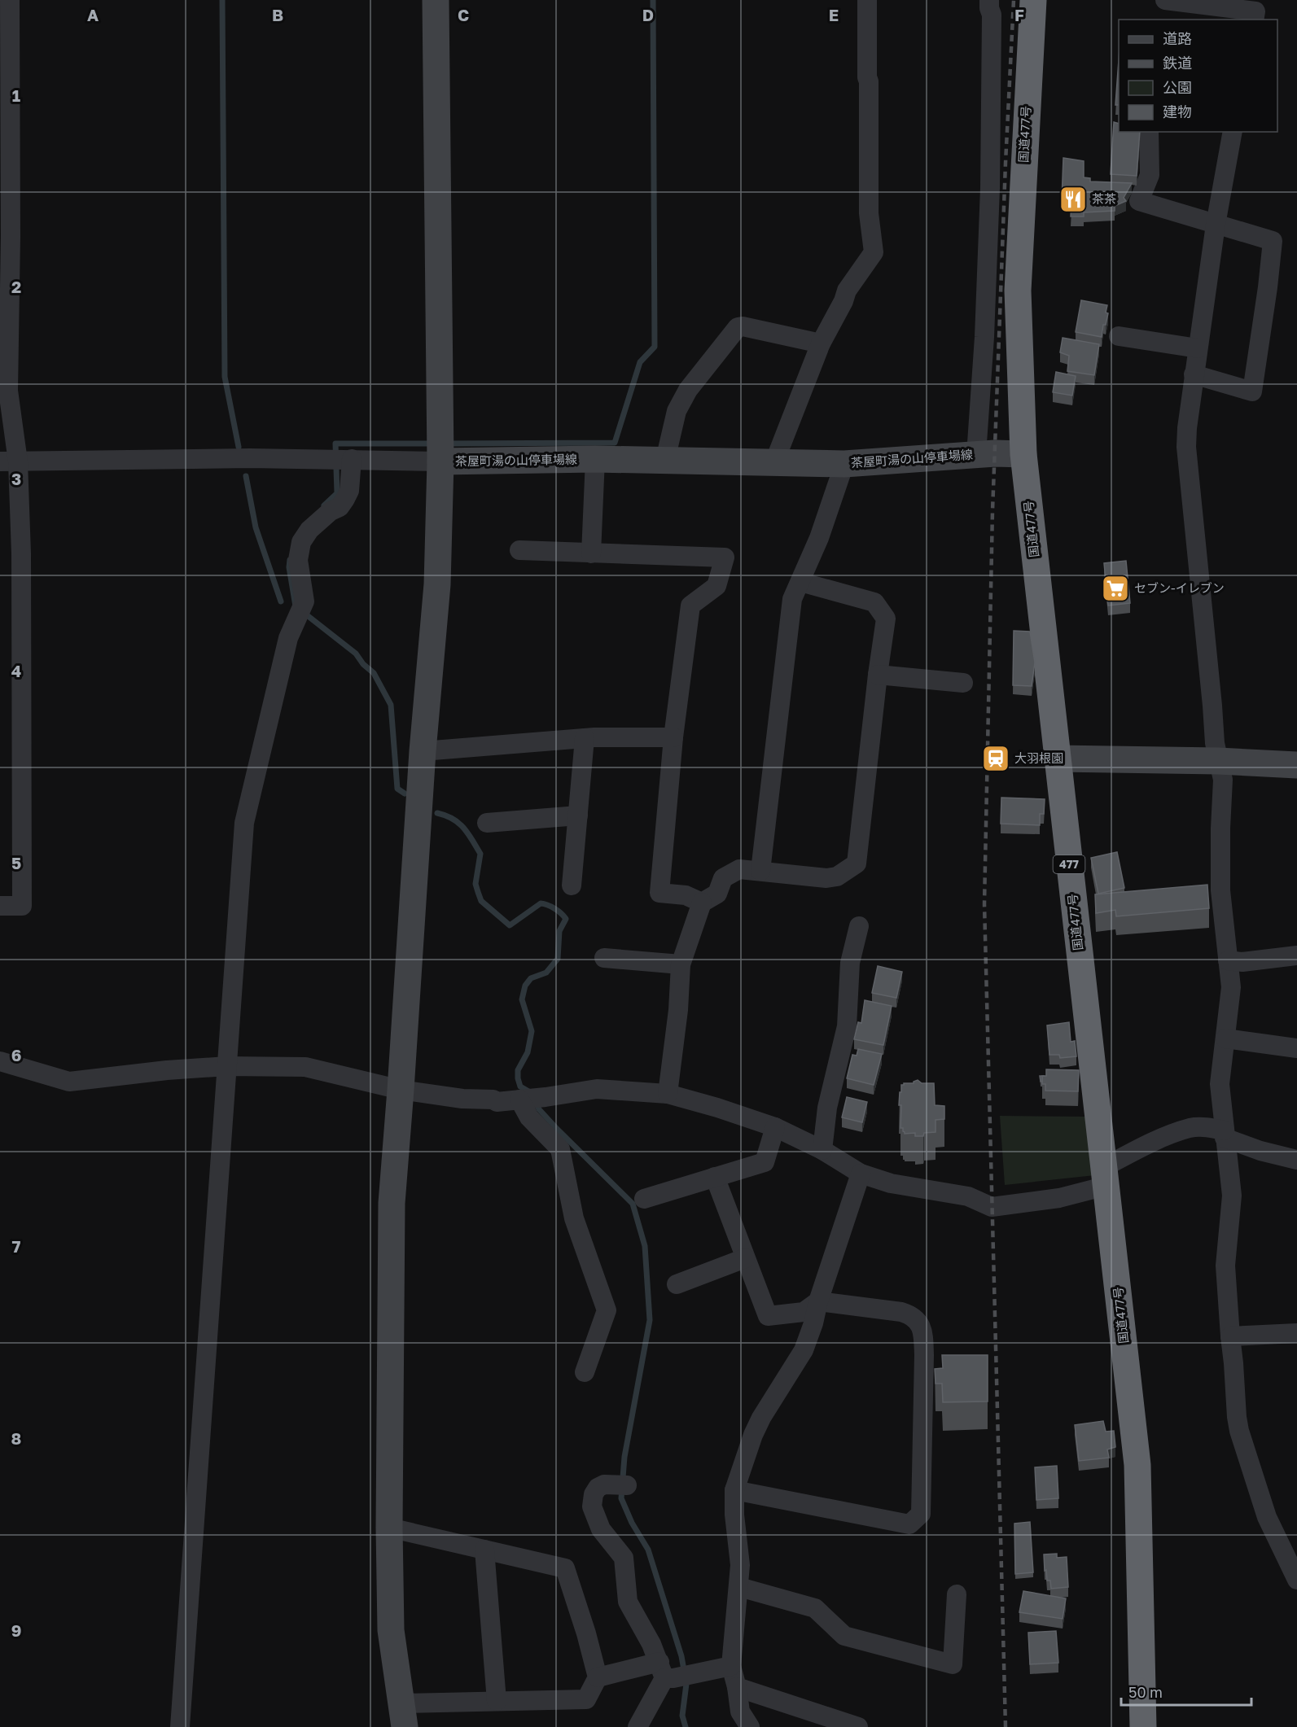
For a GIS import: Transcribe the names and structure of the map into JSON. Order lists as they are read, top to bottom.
{
  "streets": {
    "highway": ["国道477号", "477"],
    "street": ["茶屋町湯の山停車場線"]
  },
  "crossings": [
    ["国道477号", "茶屋町湯の山停車場線"]
  ],
  "places": {
    "restaurant": ["茶茶"],
    "supermarket": ["セブン-イレブン"],
    "station": ["大羽根園"]
  },
  "legend": [
    "道路",
    "鉄道",
    "公園",
    "建物"
  ],
  "scale_bar": "50 m",
  "grid": {
    "columns": [
      "A",
      "B",
      "C",
      "D",
      "E",
      "F"
    ],
    "rows": [
      "1",
      "2",
      "3",
      "4",
      "5",
      "6",
      "7",
      "8",
      "9"
    ]
  }
}
